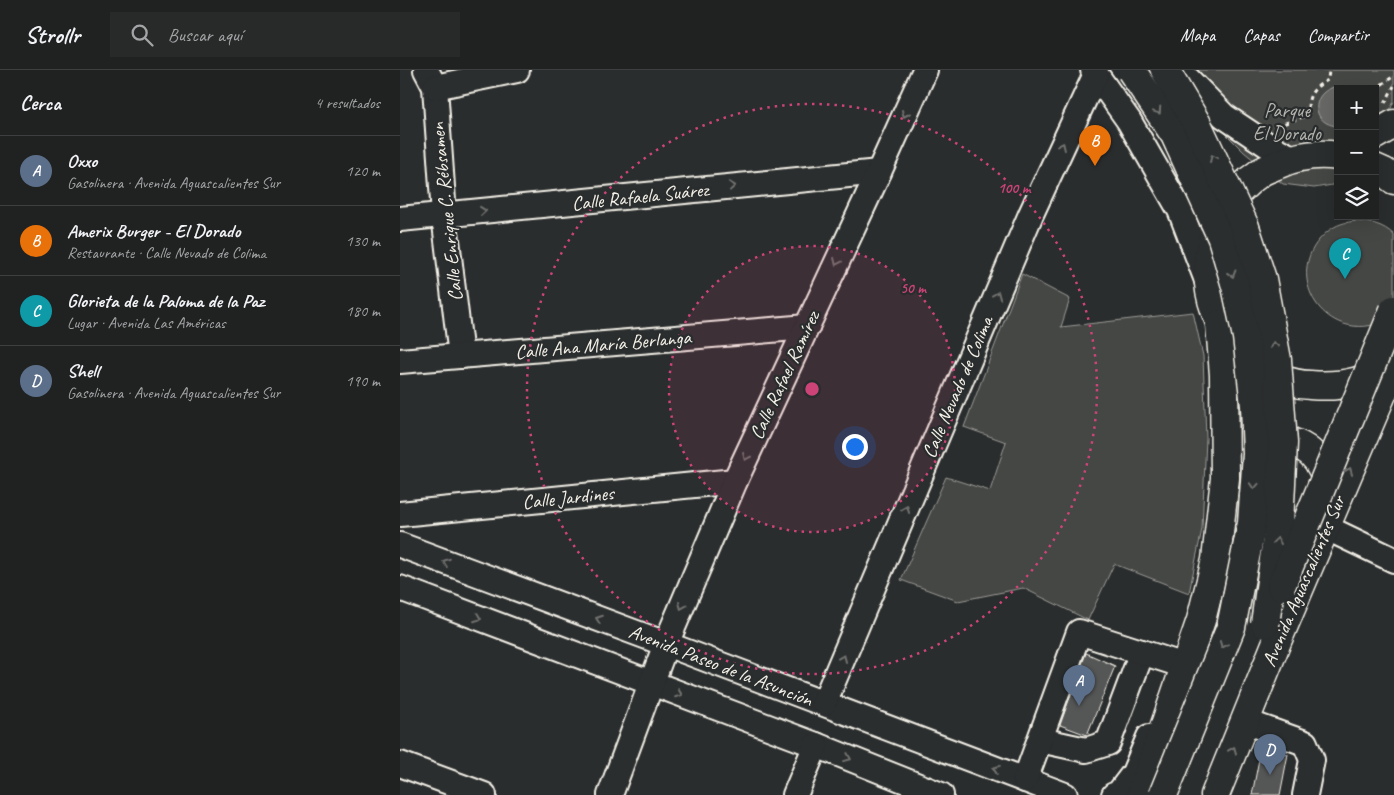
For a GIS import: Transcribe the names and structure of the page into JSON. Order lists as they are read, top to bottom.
{
  "streets": {
    "main road": ["Avenida Aguascalientes Sur"],
    "street": [
      "Calle Rafaela Suárez",
      "Calle Enrique C. Rébsamen",
      "Calle Ana María Berlanga",
      "Calle Rafael Ramírez",
      "Calle Nevado de Colima",
      "Calle Jardines",
      "Avenida Paseo de la Asunción"
    ]
  },
  "crossings": [
    ["Calle Rafaela Suárez", "Calle Enrique C. Rébsamen"],
    ["Calle Rafaela Suárez", "Calle Rafael Ramírez"],
    ["Calle Enrique C. Rébsamen", "Calle Ana María Berlanga"],
    ["Calle Ana María Berlanga", "Calle Rafael Ramírez"],
    ["Calle Rafael Ramírez", "Calle Jardines"],
    ["Calle Rafael Ramírez", "Avenida Paseo de la Asunción"],
    ["Calle Nevado de Colima", "Avenida Paseo de la Asunción"]
  ],
  "one_way": ["Calle Rafaela Suárez", "Calle Rafael Ramírez", "Calle Nevado de Colima"],
  "parks": ["Parque El Dorado"],
  "page": {
    "header": "Strollr",
    "search": "Buscar aquí",
    "nav": ["Mapa", "Capas", "Compartir"],
    "heading": ["Cerca", "4 resultados"],
    "map_buttons": ["+", "−"],
    "pins": [
      "B",
      "C",
      "A",
      "D"
    ],
    "list": [
      {
        "mark": "A",
        "name": "Oxxo",
        "note": "Gasolinera · Avenida Aguascalientes Sur",
        "value": "120 m"
      },
      {
        "mark": "B",
        "name": "Amerix Burger - El Dorado",
        "note": "Restaurante · Calle Nevado de Colima",
        "value": "130 m"
      },
      {
        "mark": "C",
        "name": "Glorieta de la Paloma de la Paz",
        "note": "Lugar · Avenida Las Américas",
        "value": "180 m"
      },
      {
        "mark": "D",
        "name": "Shell",
        "note": "Gasolinera · Avenida Aguascalientes Sur",
        "value": "190 m"
      }
    ]
  },
  "rings": ["100 m", "50 m"]
}
